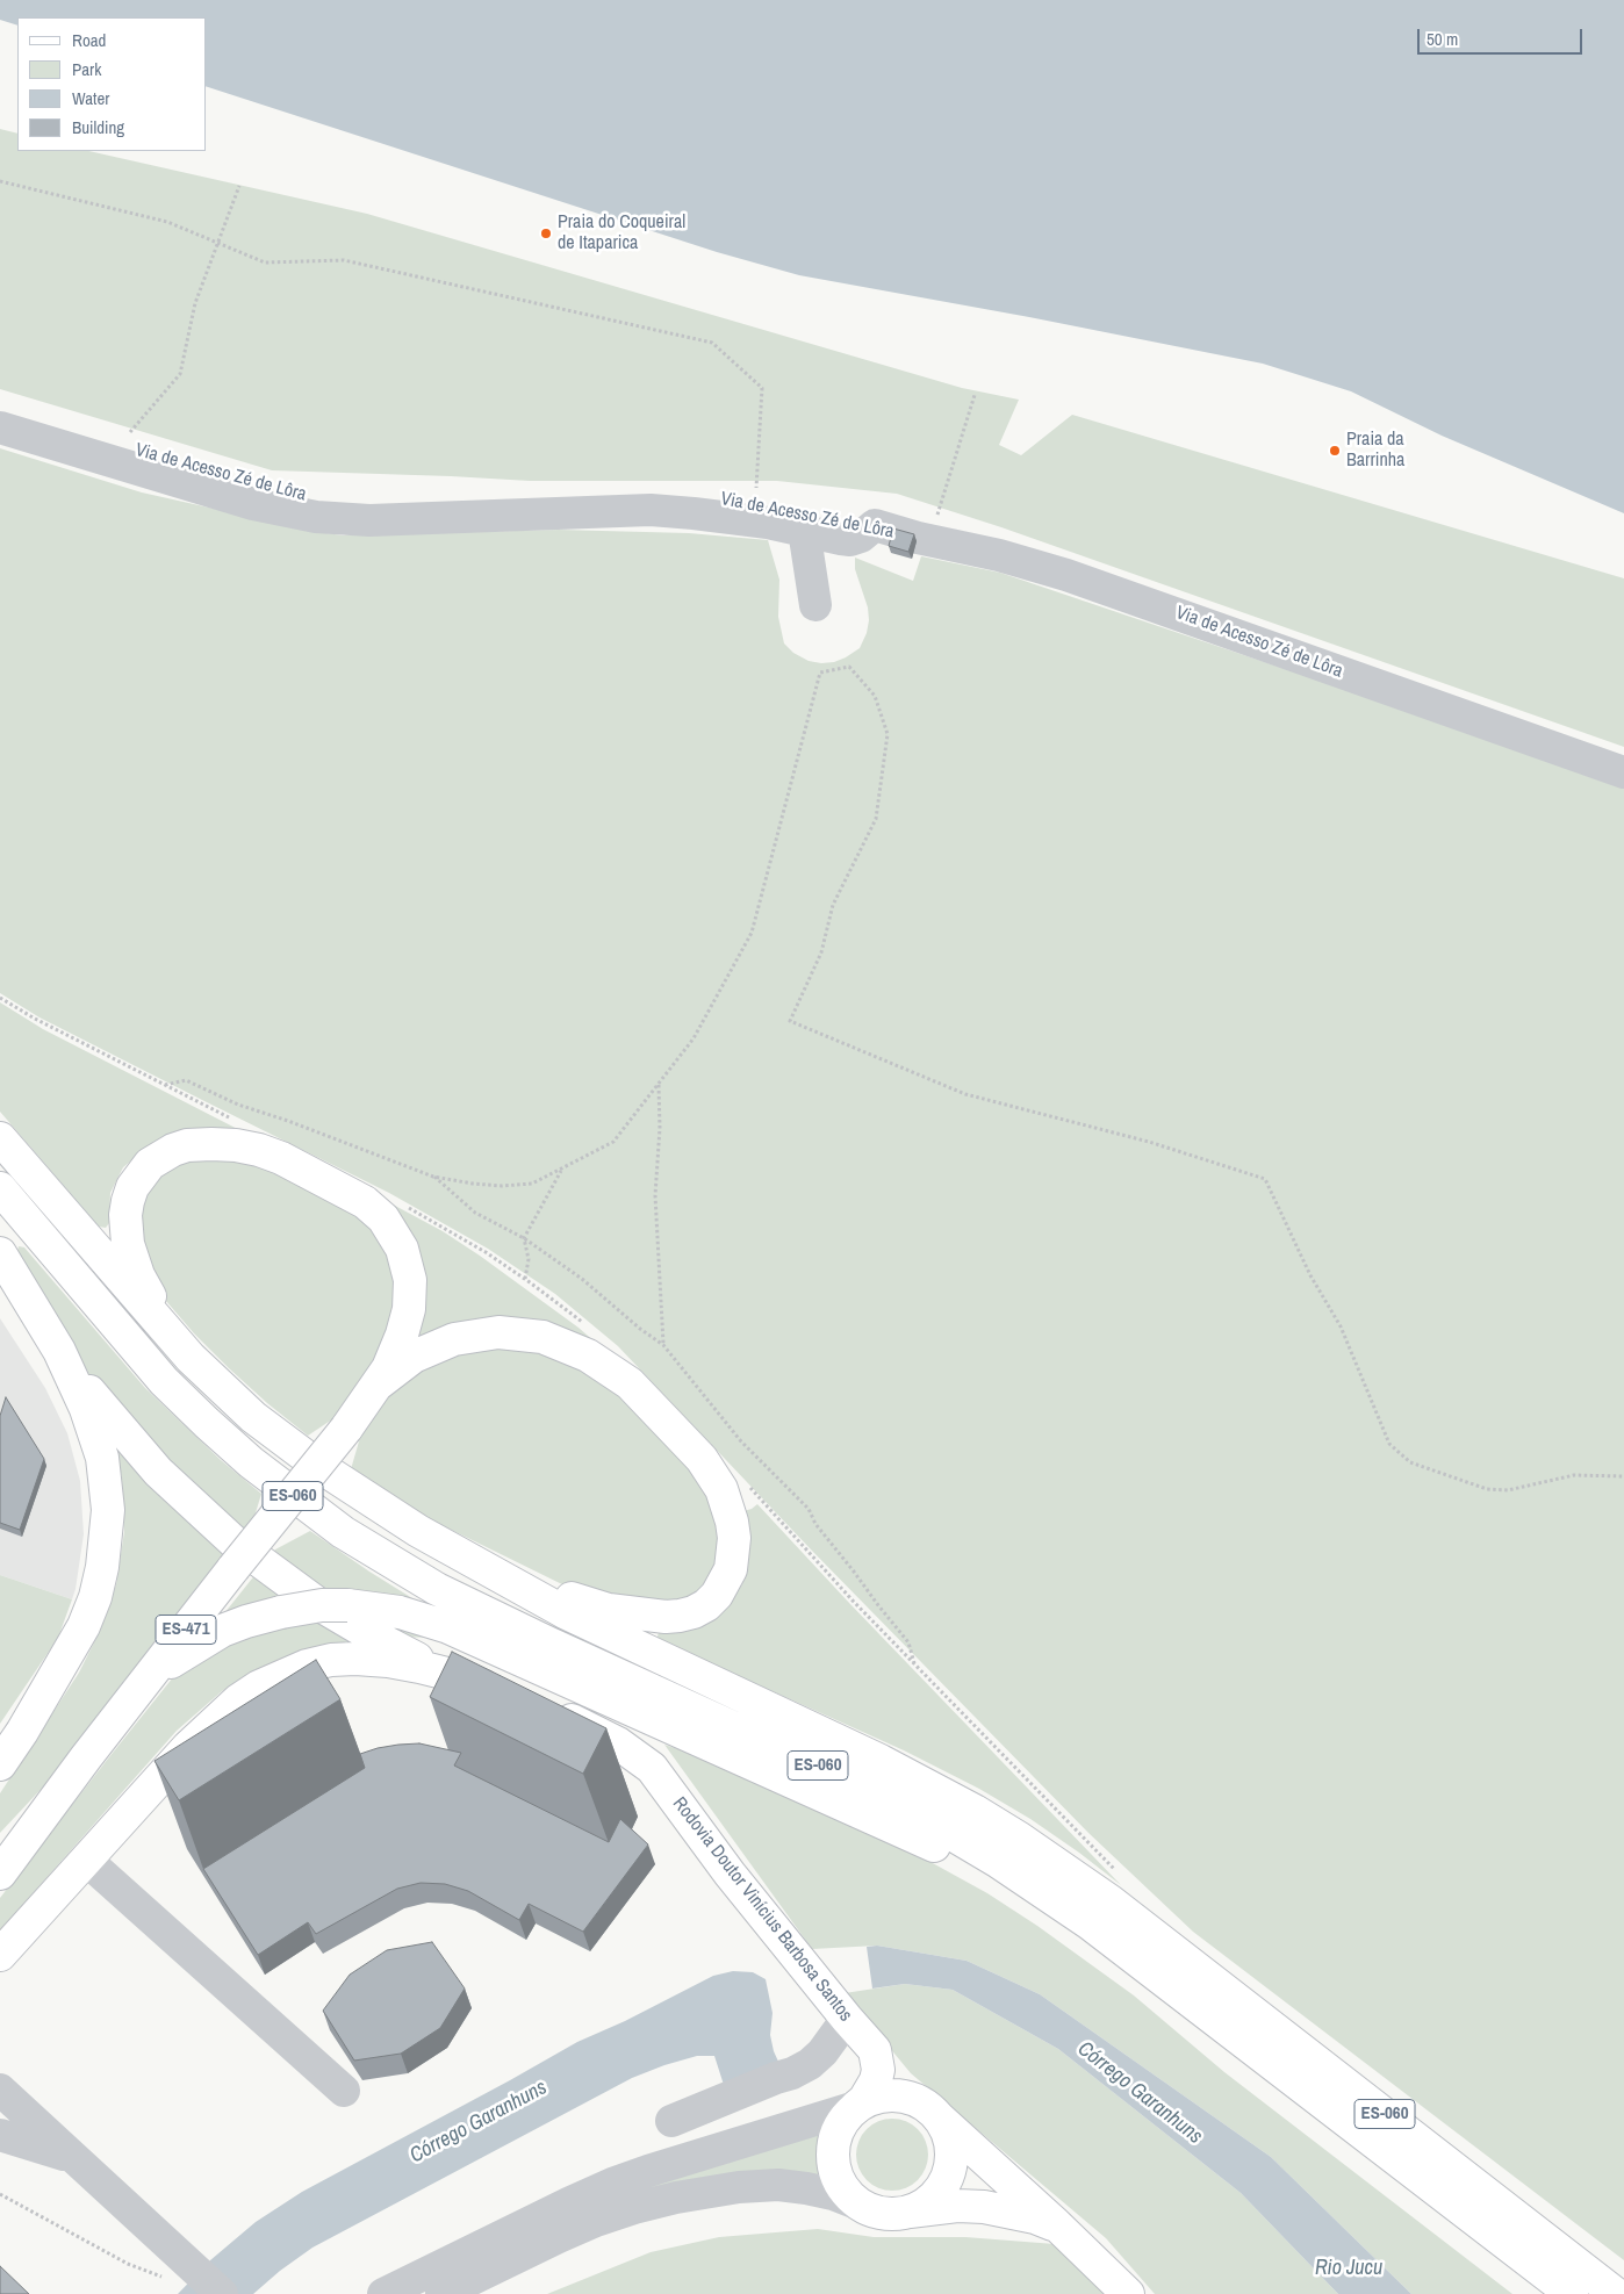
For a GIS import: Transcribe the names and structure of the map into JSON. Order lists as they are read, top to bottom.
{
  "streets": {
    "main road": ["ES-060", "ES-471", "Rodovia Doutor Vinícius Barbosa Santos"],
    "street": ["Via de Acesso Zé de Lôra"]
  },
  "water": ["Córrego Garanhuns", "Rio Jucu"],
  "places": ["Praia do Coqueiral de Itaparica", "Praia da Barrinha"],
  "legend": [
    "Road",
    "Park",
    "Water",
    "Building"
  ],
  "scale_bar": "50 m"
}
